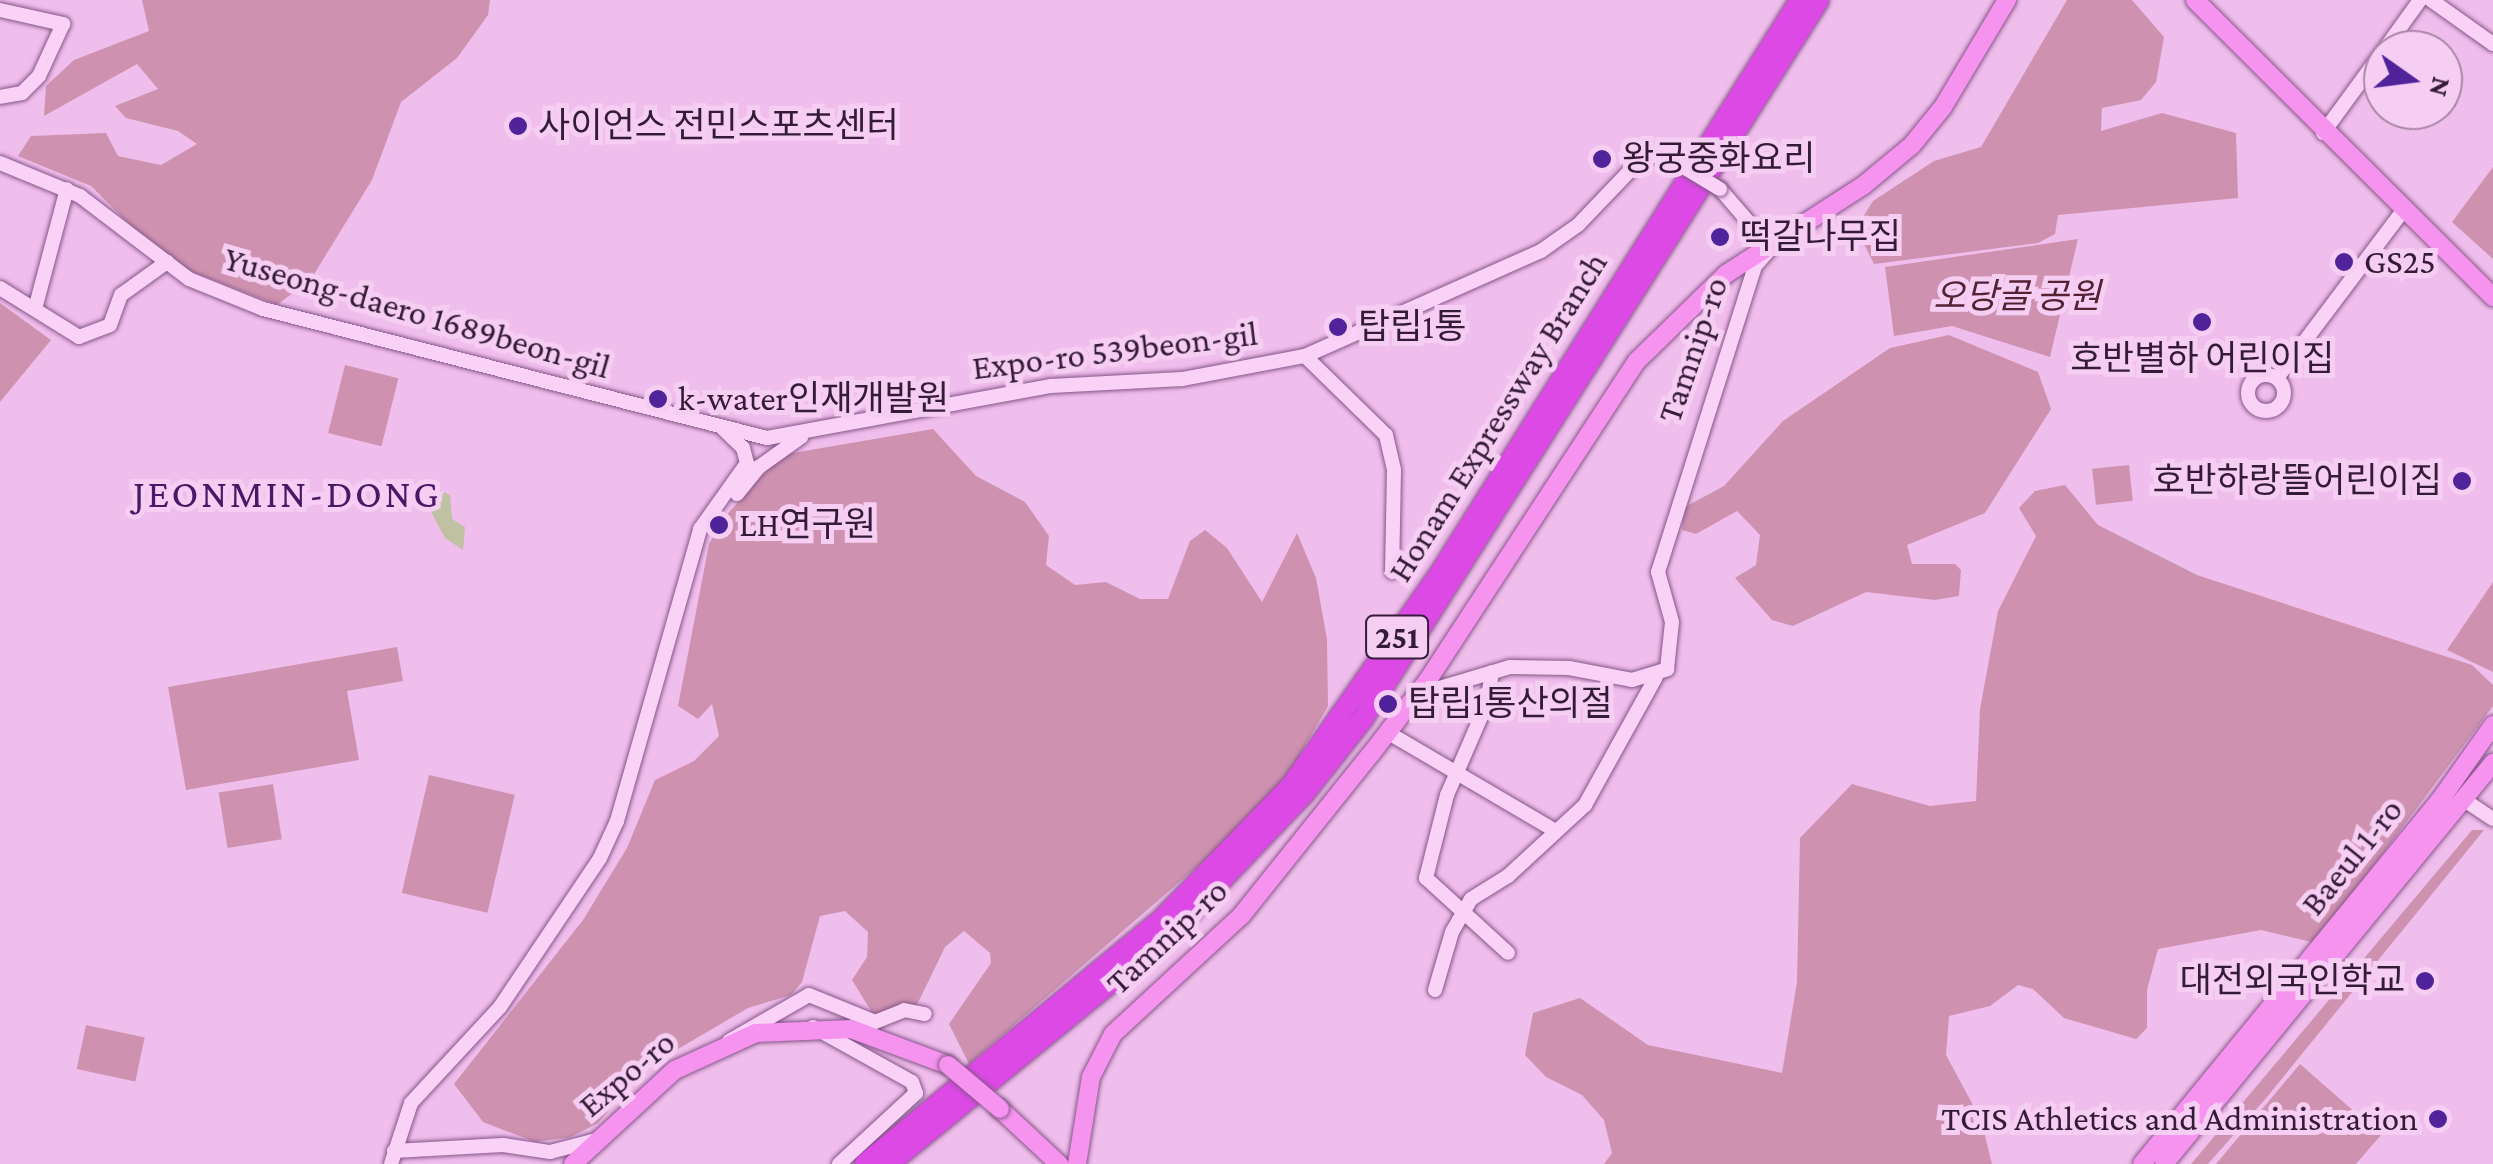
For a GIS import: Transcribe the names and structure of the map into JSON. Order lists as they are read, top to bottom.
{
  "streets": {
    "highway": ["Honam Expressway Branch", "251"],
    "main road": ["Tamnip-ro", "Baeul 1-ro", "Expo-ro"],
    "street": ["Yuseong-daero 1689beon-gil", "Expo-ro 539beon-gil"]
  },
  "crossings": [
    ["Tamnip-ro", "Expo-ro 539beon-gil"]
  ],
  "districts": ["JEONMIN-DONG"],
  "parks": ["오당골 공원"],
  "places": [
    "사이언스 전민스포츠센터",
    "왕궁중화요리",
    "떡갈나무집",
    "GS25",
    "호반별하 어린이집",
    "탑립1통",
    "k-water인재개발원",
    "호반하랑뜰어린이집",
    "LH연구원",
    "탑립1통산의절",
    "대전외국인학교",
    "TCIS Athletics and Administration"
  ],
  "north": "right"
}
